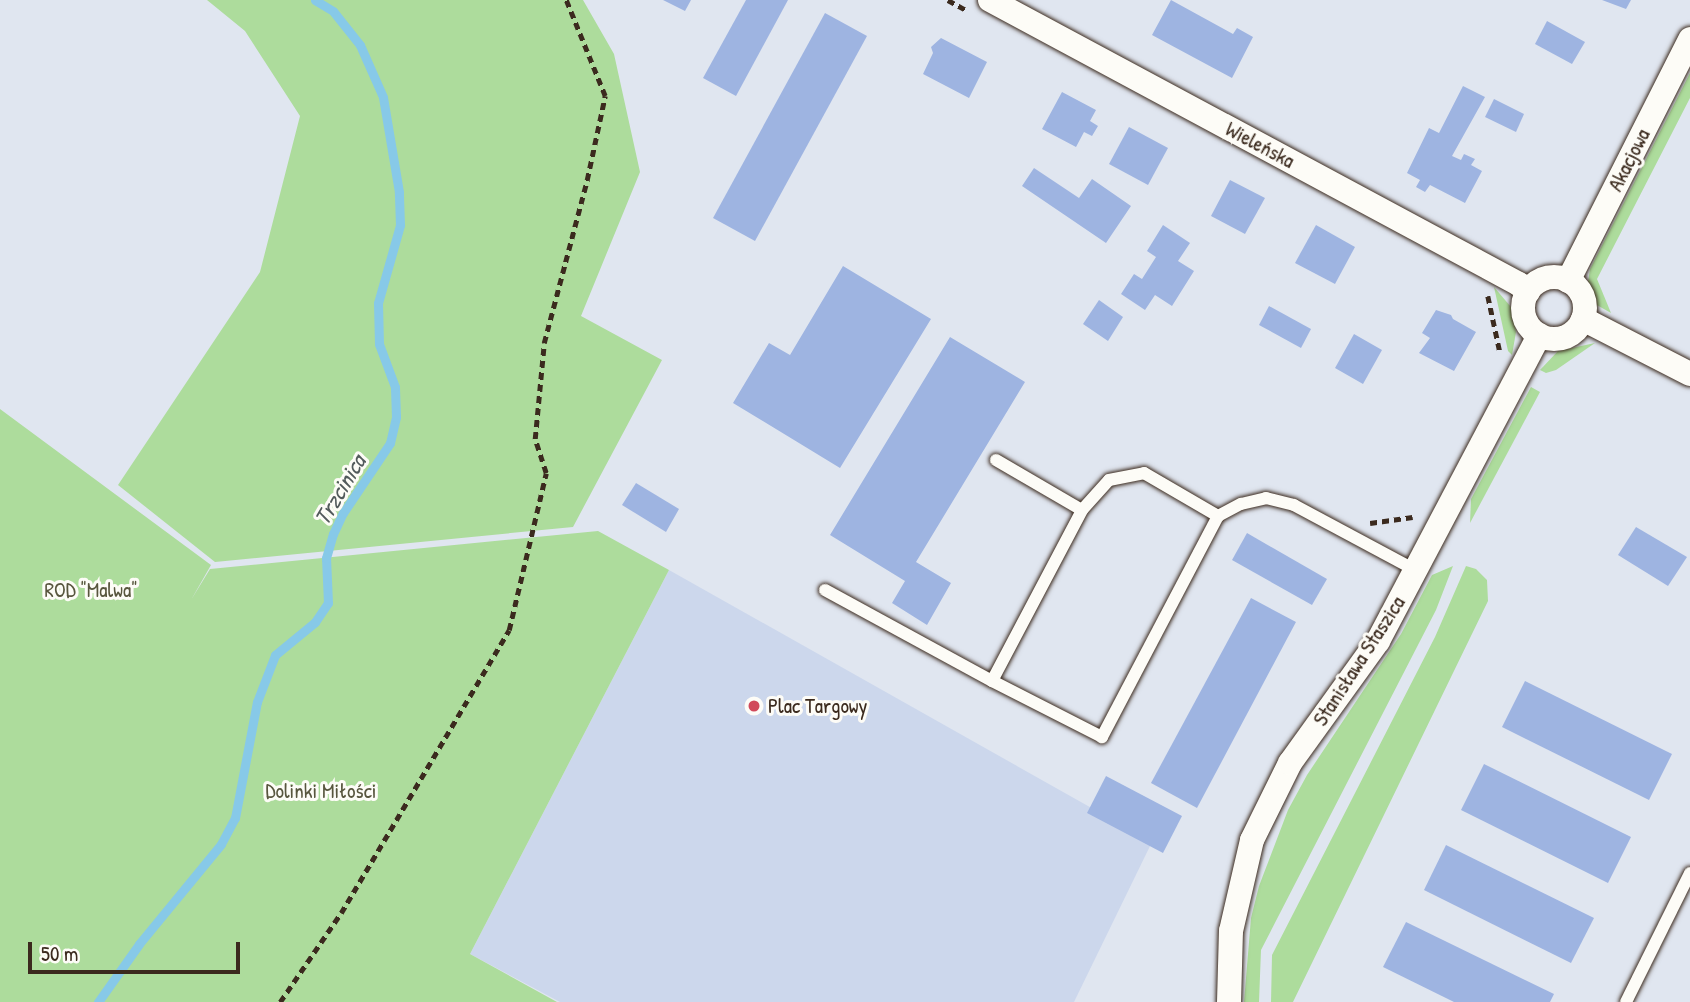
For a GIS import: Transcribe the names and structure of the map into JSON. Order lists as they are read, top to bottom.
{
  "streets": {
    "street": ["Wieleńska", "Akacjowa", "Stanisława Staszica"]
  },
  "crossings": [
    ["Wieleńska", "Akacjowa"],
    ["Wieleńska", "Stanisława Staszica"],
    ["Akacjowa", "Stanisława Staszica"]
  ],
  "water": ["Trzcinica"],
  "parks": ["ROD \"Malwa\"", "Dolinki Miłości"],
  "places": ["Plac Targowy"],
  "scale_bar": "50 m"
}
